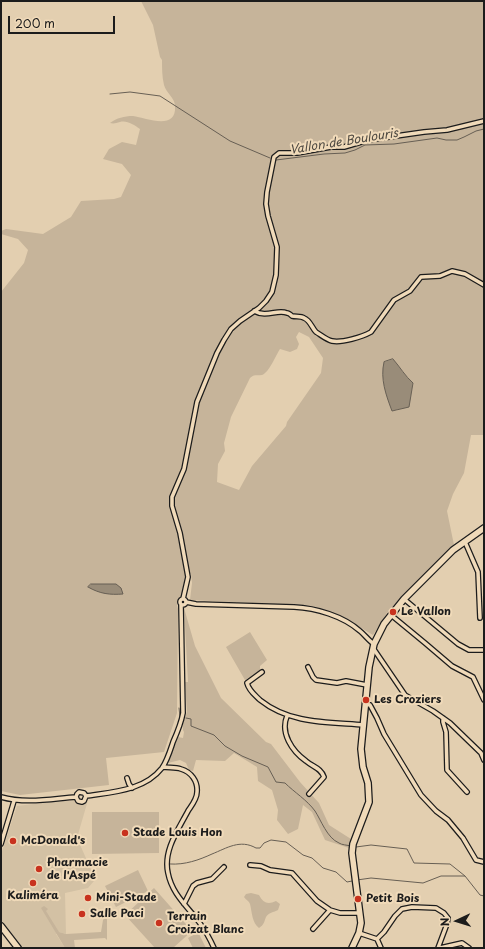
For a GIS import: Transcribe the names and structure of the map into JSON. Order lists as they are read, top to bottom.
{
  "water": ["Vallon de Boulouris"],
  "places": [
    "Le Vallon",
    "Les Croziers",
    "Stade Louis Hon",
    "McDonald's",
    "Pharmacie de l'Aspé",
    "Kaliméra",
    "Mini-Stade",
    "Petit Bois",
    "Salle Paci",
    "Terrain Croizat Blanc"
  ],
  "scale_bar": "200 m",
  "north": "left"
}
